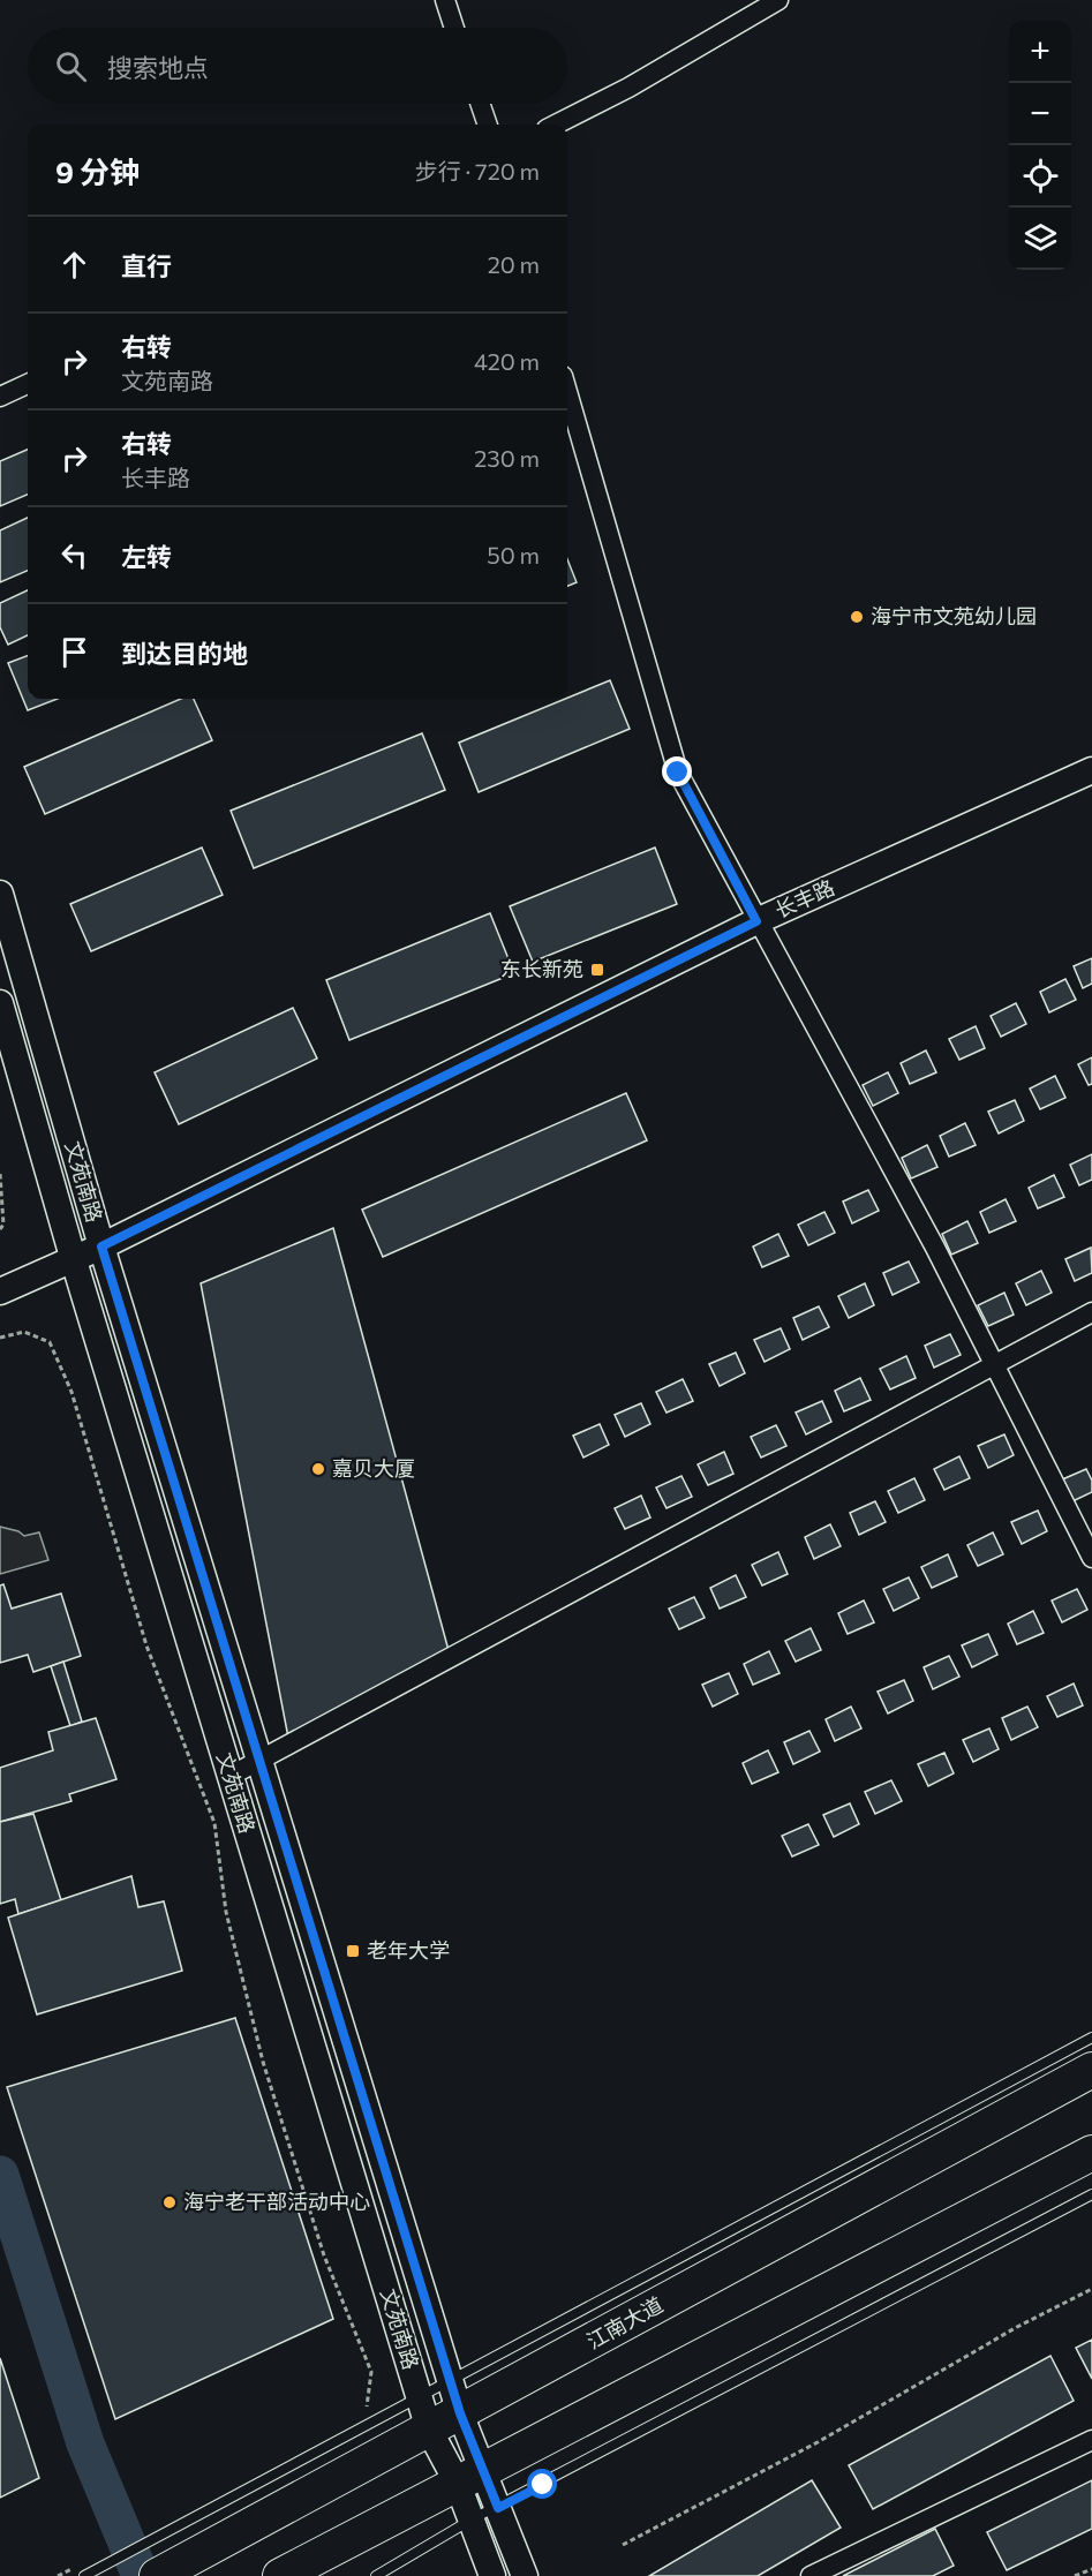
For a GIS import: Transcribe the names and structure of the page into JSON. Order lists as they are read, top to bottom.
{
  "streets": {
    "highway": ["江南大道"],
    "main road": ["长丰路", "文苑南路"]
  },
  "crossings": [
    ["长丰路", "文苑南路"],
    ["文苑南路", "江南大道"]
  ],
  "places": {
    "other": ["海宁市文苑幼儿园", "嘉贝大厦", "海宁老干部活动中心"],
    "transit": ["东长新苑", "老年大学"]
  },
  "page": {
    "map_buttons": ["+", "−"],
    "search": "搜索地点",
    "heading": ["9 分钟", "步行 · 720 m"],
    "list": [
      ["直行", "20 m"],
      ["右转", "文苑南路", "420 m"],
      ["右转", "长丰路", "230 m"],
      ["左转", "50 m"],
      "到达目的地"
    ]
  }
}
